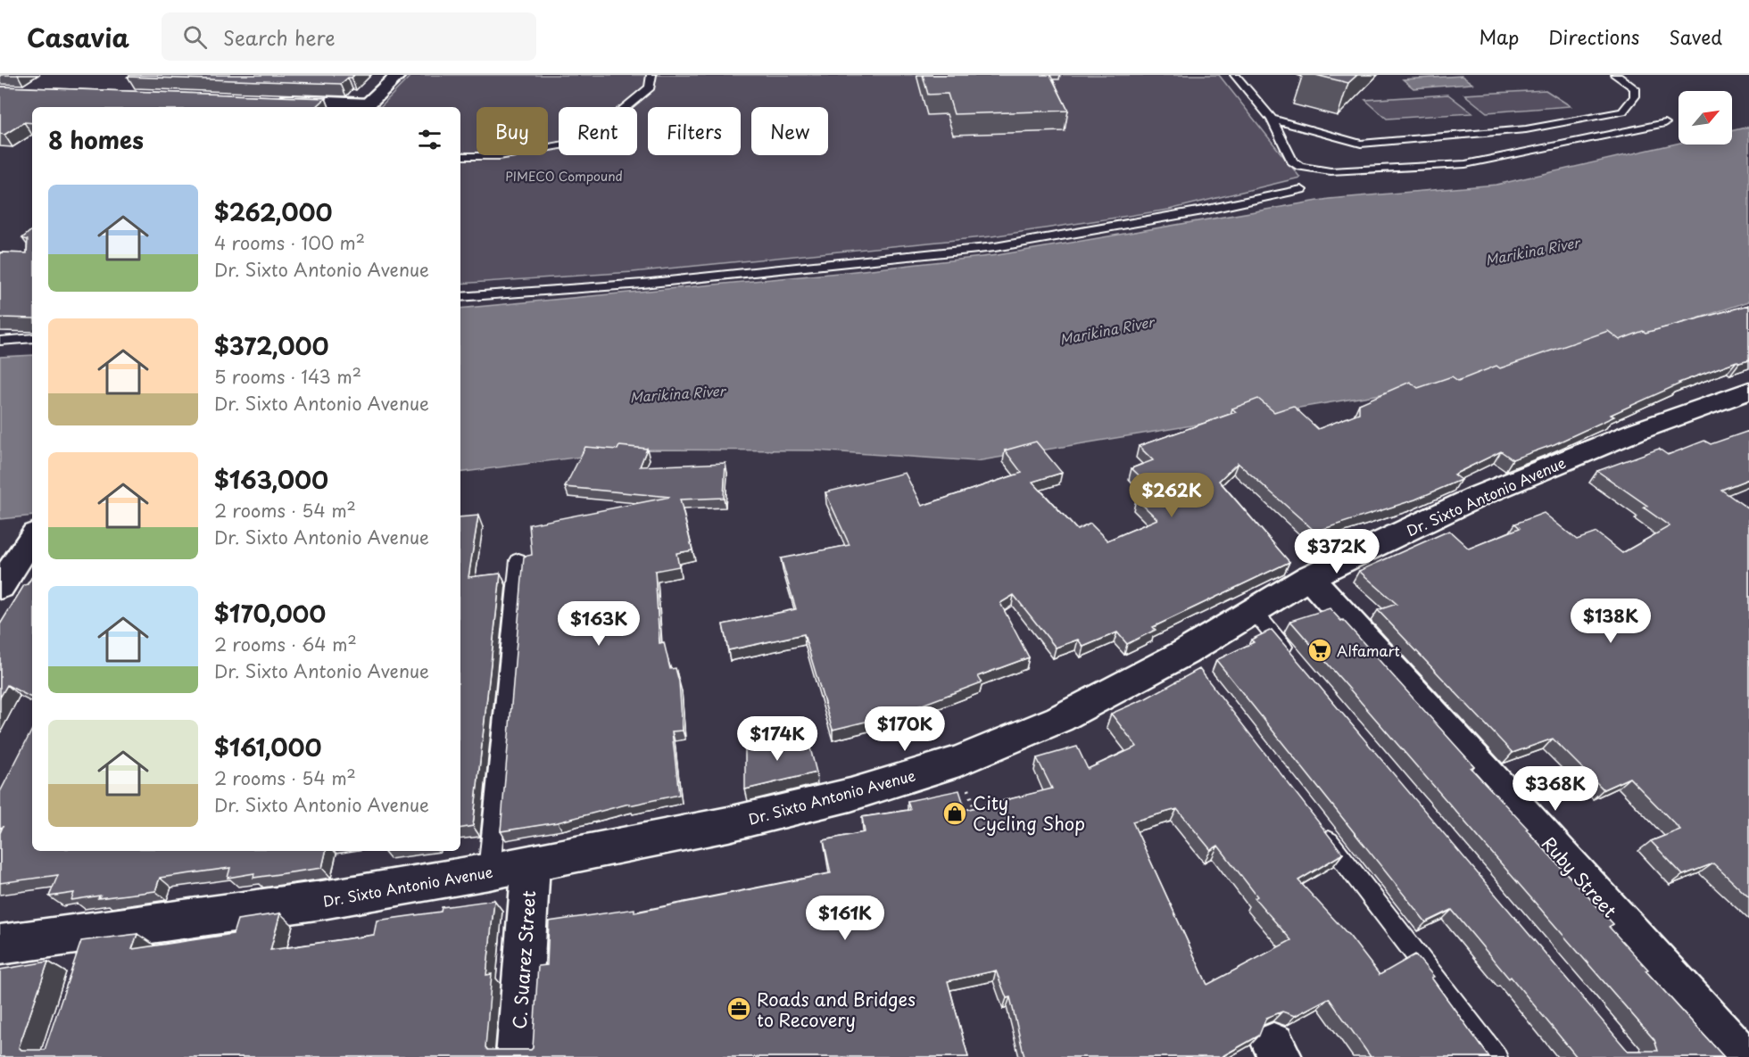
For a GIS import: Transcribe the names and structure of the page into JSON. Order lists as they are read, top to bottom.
{
  "streets": {
    "main road": ["Dr. Sixto Antonio Avenue", "Ruby Street", "C. Suarez Street"]
  },
  "crossings": [
    ["Dr. Sixto Antonio Avenue", "Ruby Street"],
    ["Dr. Sixto Antonio Avenue", "C. Suarez Street"]
  ],
  "water": ["Marikina River"],
  "parks": ["PIMECO Compound"],
  "places": {
    "supermarket": ["Alfamart"],
    "shop": ["City Cycling Shop"],
    "office": ["Roads and Bridges to Recovery"]
  },
  "north": "top right",
  "page": {
    "header": "Casavia",
    "search": "Search here",
    "nav": ["Map", "Directions", "Saved"],
    "chip": [
      "Buy",
      "Rent",
      "Filters",
      "New"
    ],
    "heading": "8 homes",
    "list": [
      {
        "name": "$262,000",
        "note": "4 rooms · 100 m² · Dr. Sixto Antonio Avenue"
      },
      {
        "name": "$372,000",
        "note": "5 rooms · 143 m² · Dr. Sixto Antonio Avenue"
      },
      {
        "name": "$163,000",
        "note": "2 rooms · 54 m² · Dr. Sixto Antonio Avenue"
      },
      {
        "name": "$170,000",
        "note": "2 rooms · 64 m² · Dr. Sixto Antonio Avenue"
      },
      {
        "name": "$161,000",
        "note": "2 rooms · 54 m² · Dr. Sixto Antonio Avenue"
      }
    ],
    "price": [
      "$262K",
      "$372K",
      "$138K",
      "$163K",
      "$170K",
      "$174K",
      "$368K",
      "$161K"
    ]
  }
}
